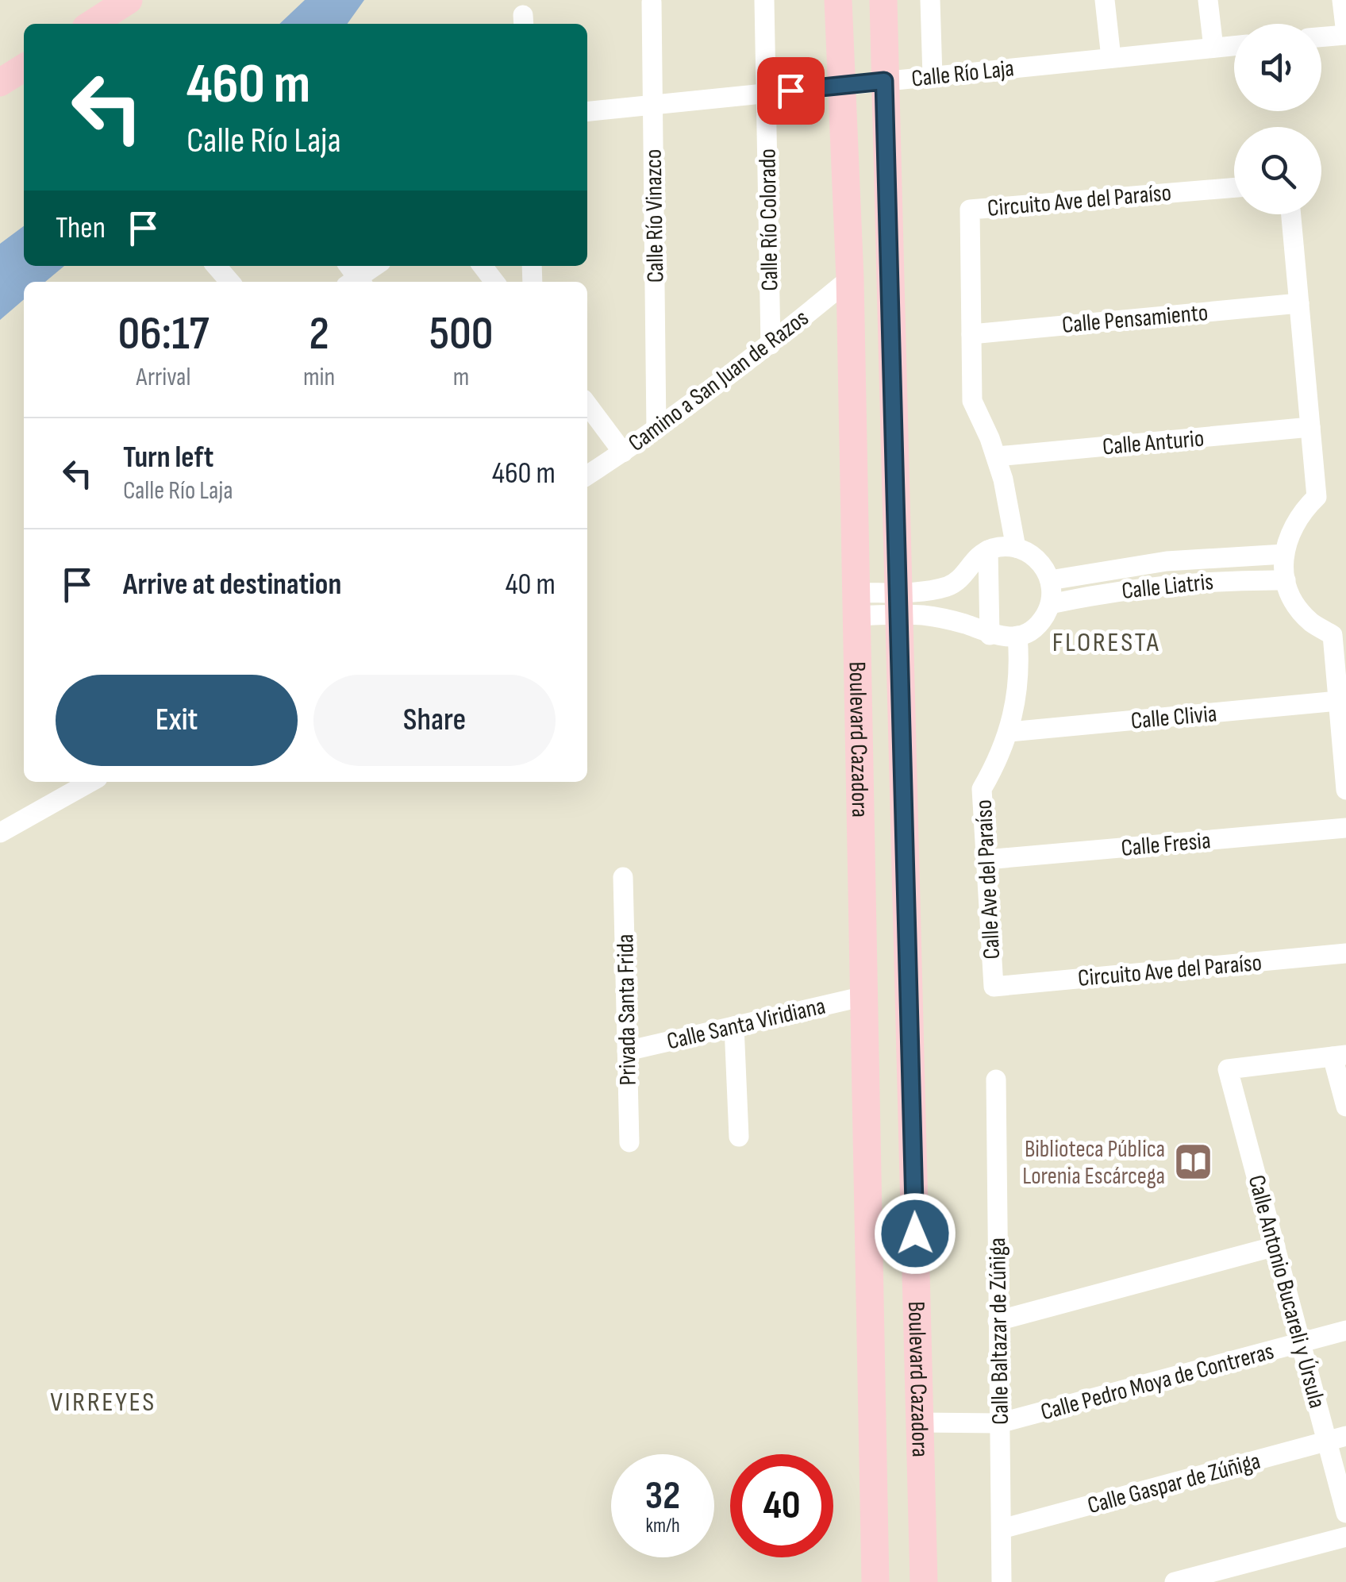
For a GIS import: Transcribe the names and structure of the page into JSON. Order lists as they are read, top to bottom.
{
  "streets": {
    "street": [
      "Calle Río Laja",
      "Circuito Ave del Paraíso",
      "Calle Río Vinazco",
      "Calle Río Colorado",
      "Calle Pensamiento",
      "Camino a San Juan de Razos",
      "Calle Anturio",
      "Calle Liatris",
      "Calle Clivia",
      "Boulevard Cazadora",
      "Calle Fresia",
      "Calle Ave del Paraíso",
      "Privada Santa Frida",
      "Calle Santa Viridiana",
      "Calle Antonio Bucareli y Úrsula",
      "Calle Baltazar de Zúñiga",
      "Calle Pedro Moya de Contreras",
      "Calle Gaspar de Zúñiga"
    ]
  },
  "crossings": [
    ["Calle Río Laja", "Calle Río Vinazco"],
    ["Calle Río Laja", "Calle Río Colorado"],
    ["Calle Río Laja", "Boulevard Cazadora"],
    ["Circuito Ave del Paraíso", "Calle Pensamiento"],
    ["Circuito Ave del Paraíso", "Calle Anturio"],
    ["Circuito Ave del Paraíso", "Calle Ave del Paraíso"],
    ["Calle Río Vinazco", "Camino a San Juan de Razos"],
    ["Calle Río Colorado", "Camino a San Juan de Razos"],
    ["Camino a San Juan de Razos", "Boulevard Cazadora"],
    ["Calle Clivia", "Calle Ave del Paraíso"],
    ["Boulevard Cazadora", "Calle Santa Viridiana"],
    ["Boulevard Cazadora", "Calle Pedro Moya de Contreras"],
    ["Calle Fresia", "Calle Ave del Paraíso"],
    ["Privada Santa Frida", "Calle Santa Viridiana"],
    ["Calle Antonio Bucareli y Úrsula", "Calle Pedro Moya de Contreras"],
    ["Calle Antonio Bucareli y Úrsula", "Calle Gaspar de Zúñiga"],
    ["Calle Baltazar de Zúñiga", "Calle Pedro Moya de Contreras"],
    ["Calle Baltazar de Zúñiga", "Calle Gaspar de Zúñiga"]
  ],
  "districts": ["FLORESTA", "VIRREYES"],
  "places": {
    "library": ["Biblioteca Pública Lorenia Escárcega"]
  },
  "page": {
    "turn": ["460 m", "Calle Río Laja"],
    "then": "Then",
    "eta": [
      "06:17",
      "Arrival",
      "2",
      "min",
      "500",
      "m"
    ],
    "list": [
      {
        "name": "Turn left",
        "note": "Calle Río Laja",
        "value": "460 m"
      },
      {
        "name": "Arrive at destination",
        "value": "40 m"
      }
    ],
    "buttons": ["Exit", "Share"],
    "speed": "32 km/h",
    "limit": "40"
  }
}
